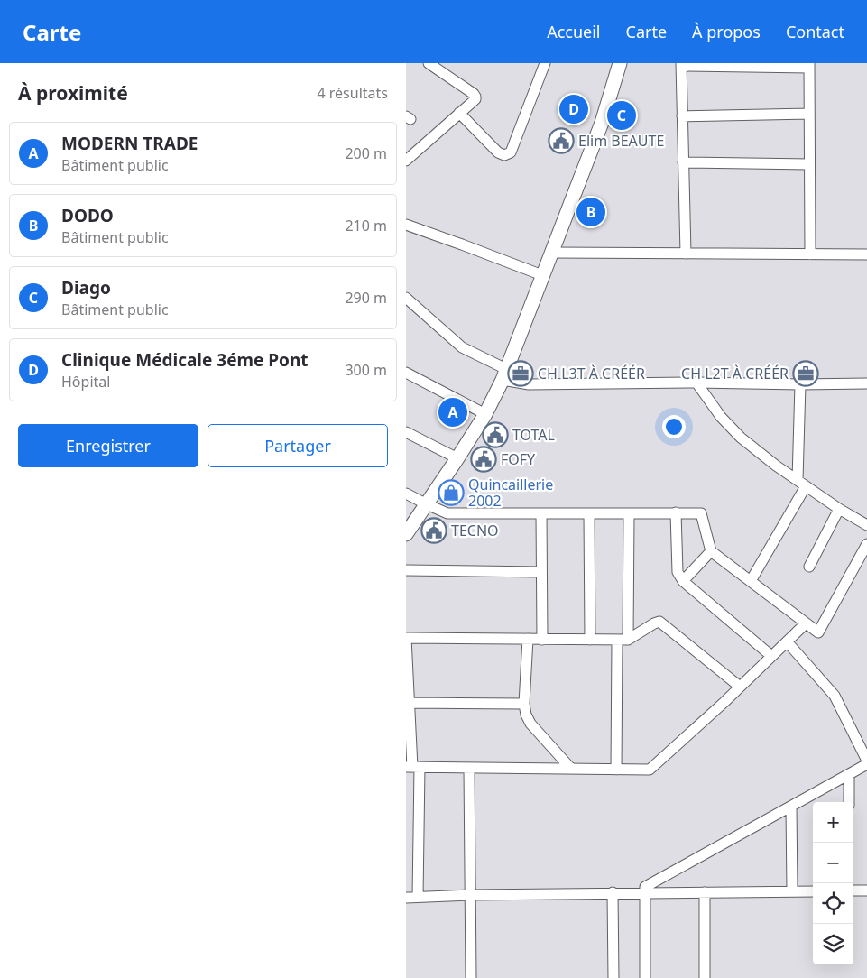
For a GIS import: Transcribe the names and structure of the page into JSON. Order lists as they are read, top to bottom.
{
  "places": {
    "public building": [
      "Elim BEAUTE",
      "TOTAL",
      "FOFY",
      "TECNO"
    ],
    "office": ["CH L3T À CRÉÉR", "CH L2T À CRÉÉR"],
    "shop": ["Quincaillerie 2002"]
  },
  "page": {
    "header": "Carte",
    "nav": [
      "Accueil",
      "Carte",
      "À propos",
      "Contact"
    ],
    "heading": ["À proximité", "4 résultats"],
    "pins": [
      "D",
      "C",
      "B",
      "A"
    ],
    "list": [
      {
        "mark": "A",
        "name": "MODERN TRADE",
        "note": "Bâtiment public",
        "value": "200 m"
      },
      {
        "mark": "B",
        "name": "DODO",
        "note": "Bâtiment public",
        "value": "210 m"
      },
      {
        "mark": "C",
        "name": "Diago",
        "note": "Bâtiment public",
        "value": "290 m"
      },
      {
        "mark": "D",
        "name": "Clinique Médicale 3éme Pont",
        "note": "Hôpital",
        "value": "300 m"
      }
    ],
    "buttons": ["Enregistrer", "Partager"],
    "map_buttons": ["+", "−"]
  }
}
